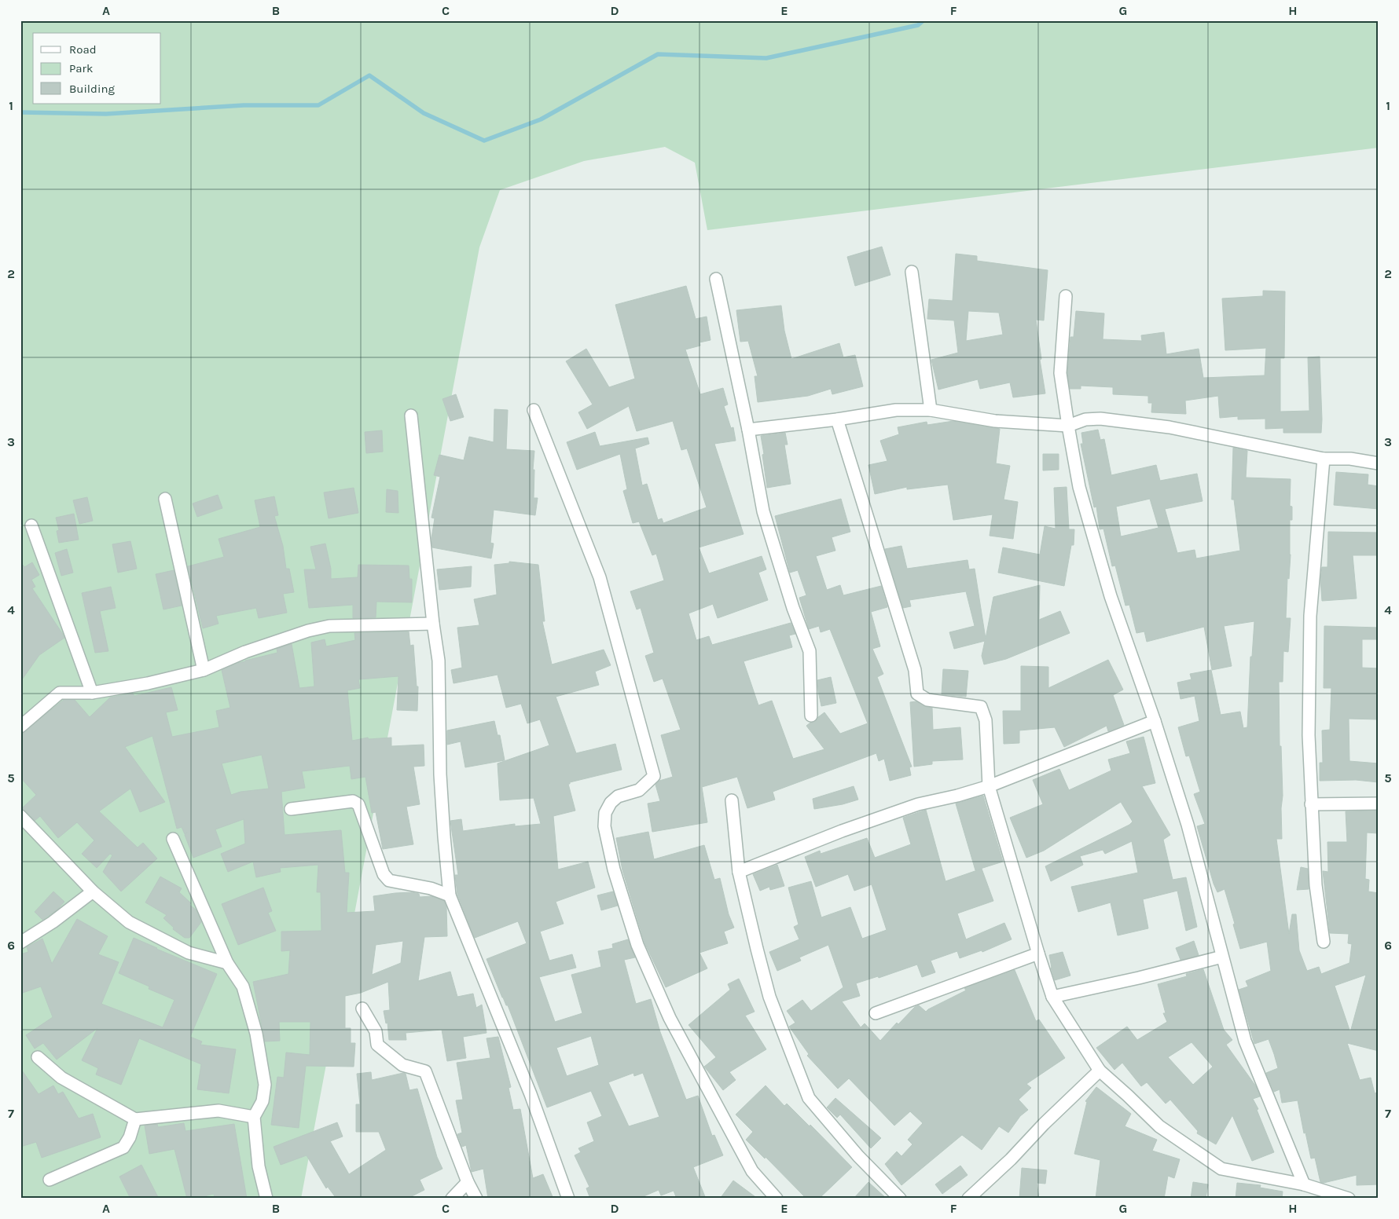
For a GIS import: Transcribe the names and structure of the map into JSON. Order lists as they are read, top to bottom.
{
  "legend": ["Road", "Park", "Building"],
  "grid": {
    "columns": [
      "A",
      "B",
      "C",
      "D",
      "E",
      "F",
      "G",
      "H"
    ],
    "rows": [
      "1",
      "2",
      "3",
      "4",
      "5",
      "6",
      "7"
    ]
  }
}
